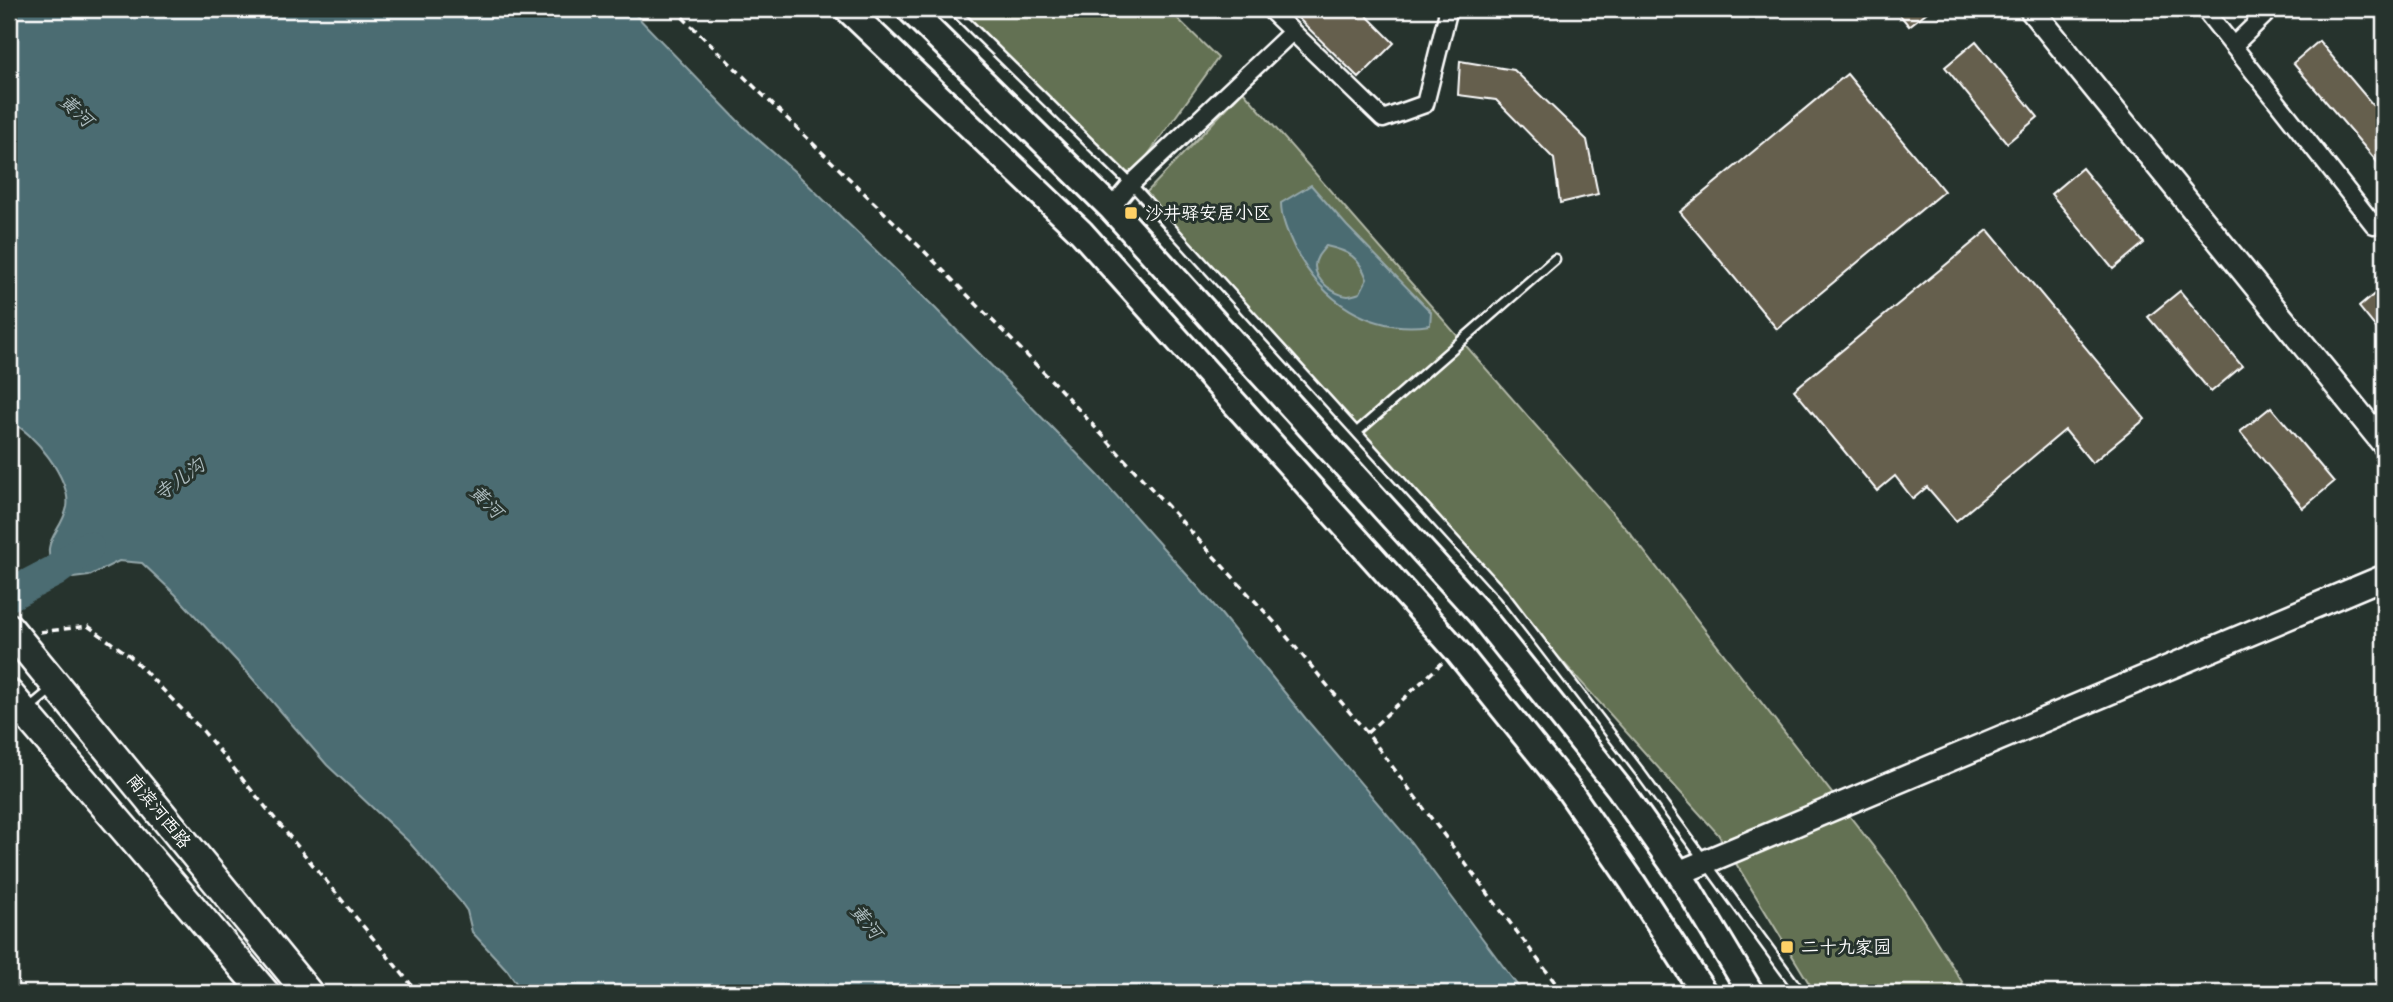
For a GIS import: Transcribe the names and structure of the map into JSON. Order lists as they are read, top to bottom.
{
  "streets": {
    "highway": ["南滨河西路"]
  },
  "water": ["黄河", "寺儿沟"],
  "places": {
    "transit": ["沙井驿安居小区", "二十九家园"]
  }
}
